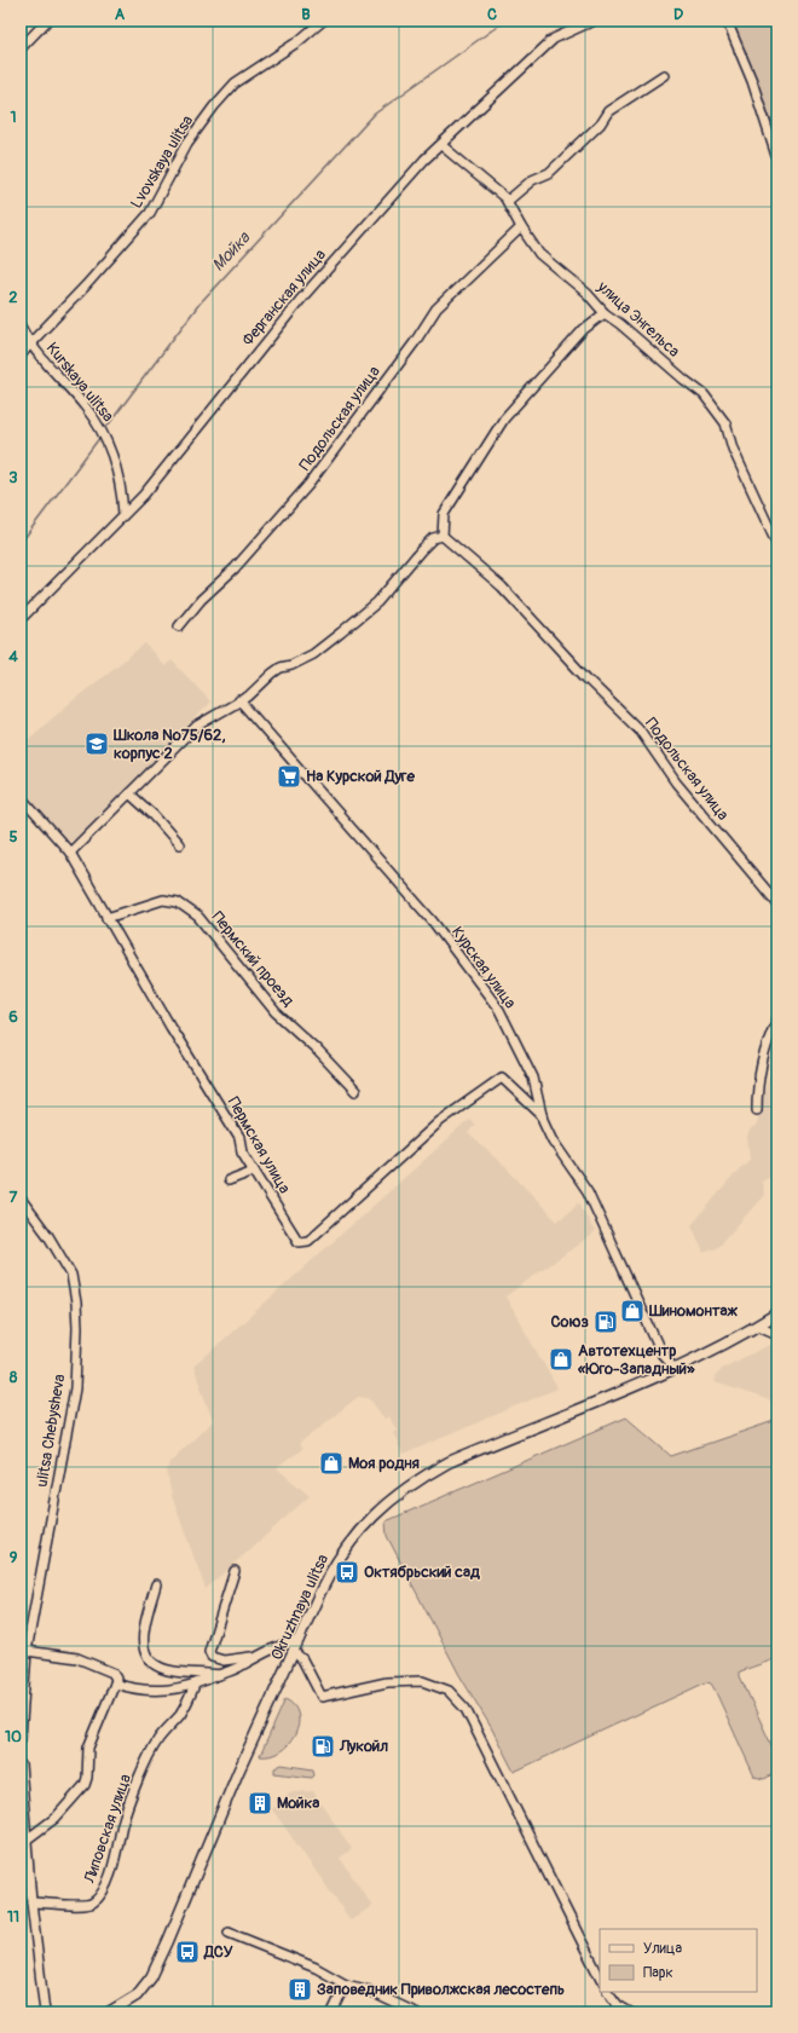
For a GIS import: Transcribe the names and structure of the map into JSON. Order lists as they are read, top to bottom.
{
  "streets": {
    "main road": ["Okruzhnaya ulitsa"],
    "street": [
      "Lvovskaya ulitsa",
      "Ферганская улица",
      "улица Энгельса",
      "Kurskaya ulitsa",
      "Подольская улица",
      "Пермский проезд",
      "Курская улица",
      "Пермская улица",
      "ulitsa Chebysheva",
      "Липовская улица"
    ]
  },
  "crossings": [
    ["Lvovskaya ulitsa", "Kurskaya ulitsa"],
    ["Ферганская улица", "улица Энгельса"],
    ["Ферганская улица", "Kurskaya ulitsa"],
    ["улица Энгельса", "Подольская улица"],
    ["Пермский проезд", "Пермская улица"],
    ["Курская улица", "Пермская улица"],
    ["Курская улица", "Okruzhnaya ulitsa"]
  ],
  "water": ["Мойка"],
  "places": {
    "school or university": ["Школа №75/62, корпус 2"],
    "supermarket": ["На Курской Дуге"],
    "shop": ["Шиномонтаж", "Автотехцентр «Юго-Западный»", "Моя родня"],
    "fuel station": ["Союз", "Лукойл"],
    "bus stop": ["Октябрьский сад", "ДСУ"],
    "building": ["Мойка", "Заповедник Приволжская лесостепь"]
  },
  "legend": ["Улица", "Парк"],
  "grid": {
    "columns": [
      "A",
      "B",
      "C",
      "D"
    ],
    "rows": [
      "1",
      "2",
      "3",
      "4",
      "5",
      "6",
      "7",
      "8",
      "9",
      "10",
      "11"
    ]
  }
}
